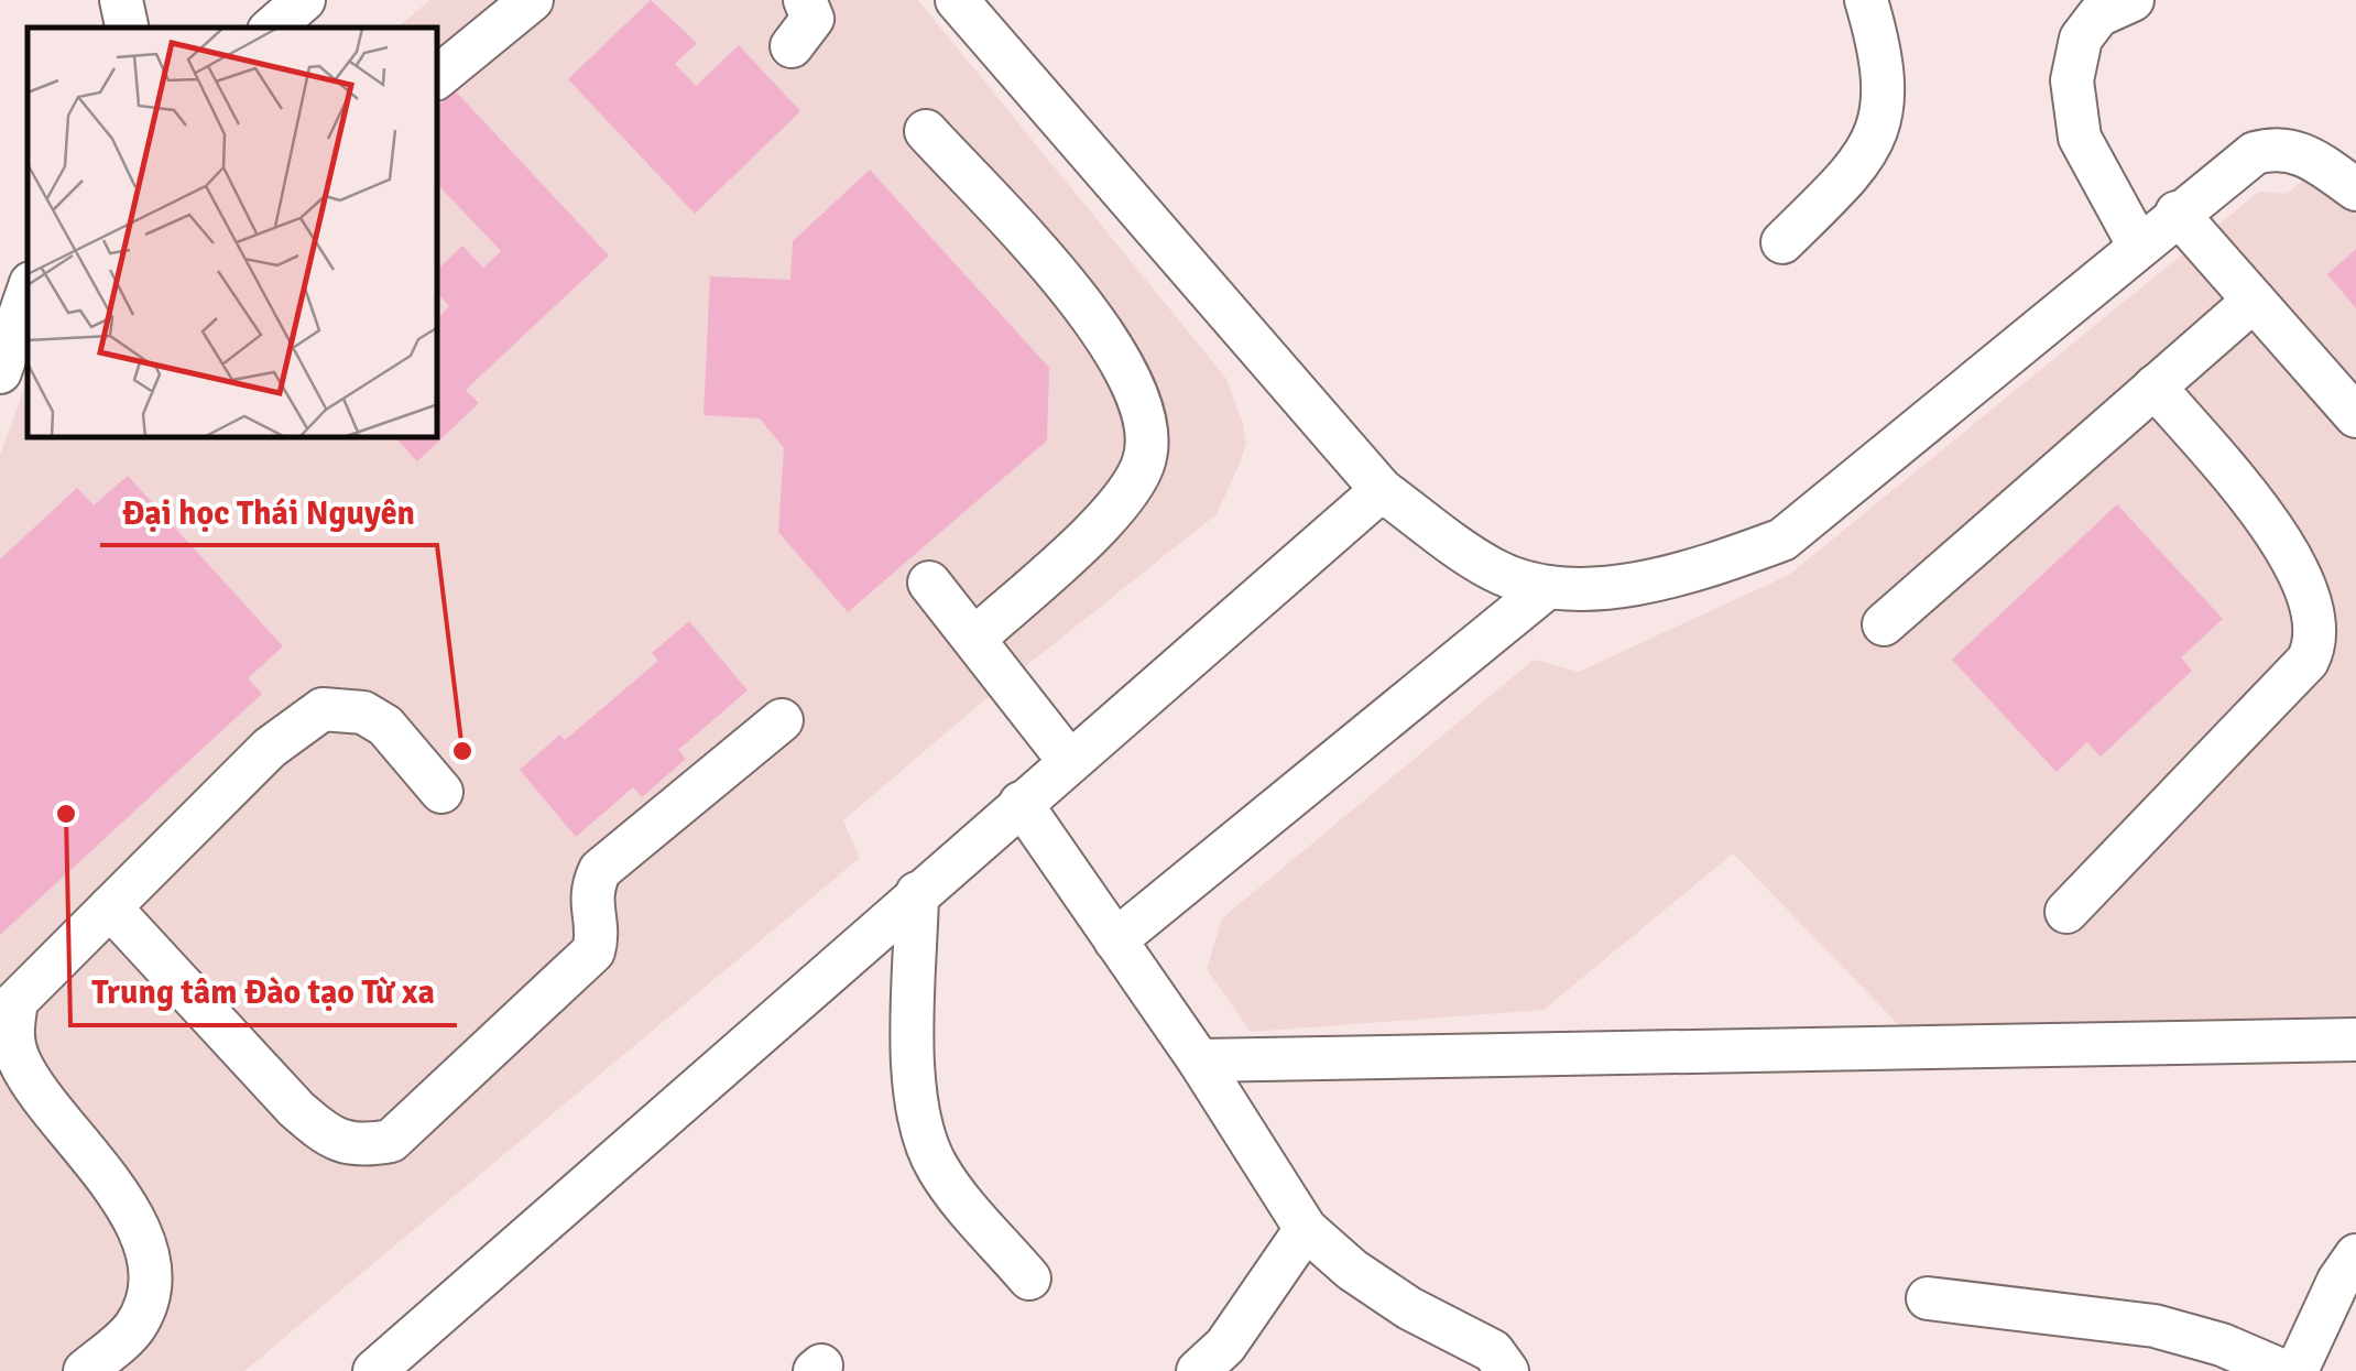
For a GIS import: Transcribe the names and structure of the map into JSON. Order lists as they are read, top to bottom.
{
  "places": ["Đại học Thái Nguyên", "Trung tâm Đào tạo Từ xa"]
}
